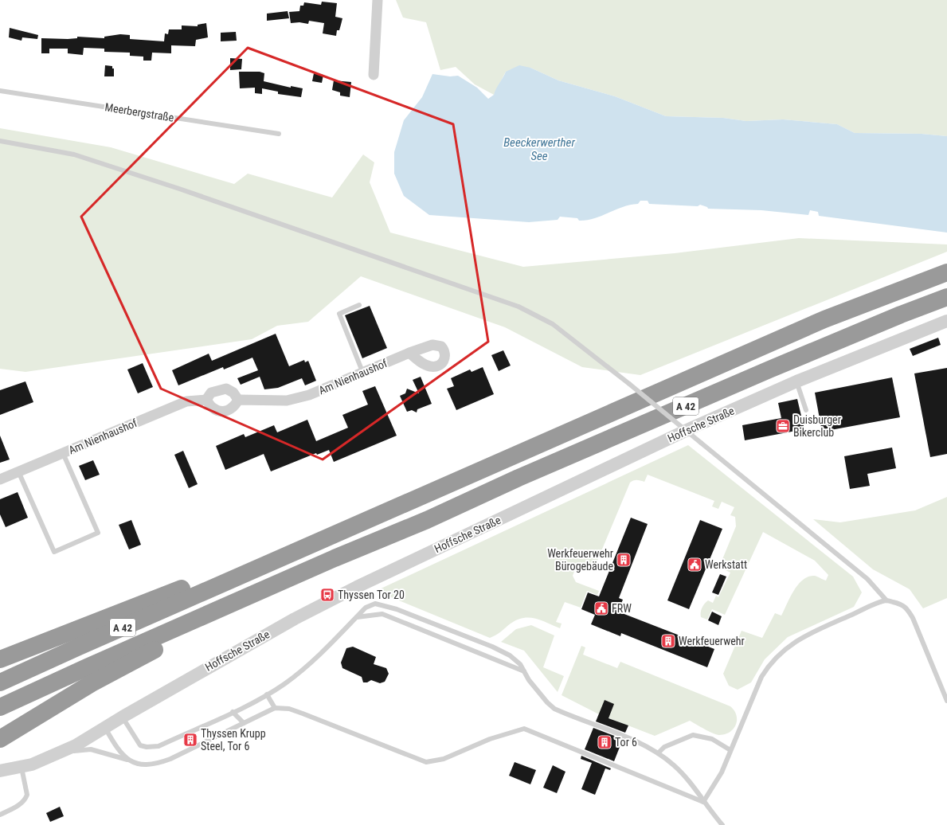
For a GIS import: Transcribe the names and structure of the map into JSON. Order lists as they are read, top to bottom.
{
  "streets": {
    "highway": ["A 42"],
    "street": ["Am Nienhaushof", "Hoffsche Straße"],
    "lane": ["Meerbergstraße"]
  },
  "water": ["Beeckerwerther See"],
  "places": {
    "office": ["Duisburger Bikerclub"],
    "building": [
      "Werkfeuerwehr Bürogebäude",
      "Werkfeuerwehr",
      "Thyssen Krupp Steel, Tor 6",
      "Tor 6"
    ],
    "public building": ["Werkstatt", "FRW"],
    "bus stop": ["Thyssen Tor 20"]
  }
}
